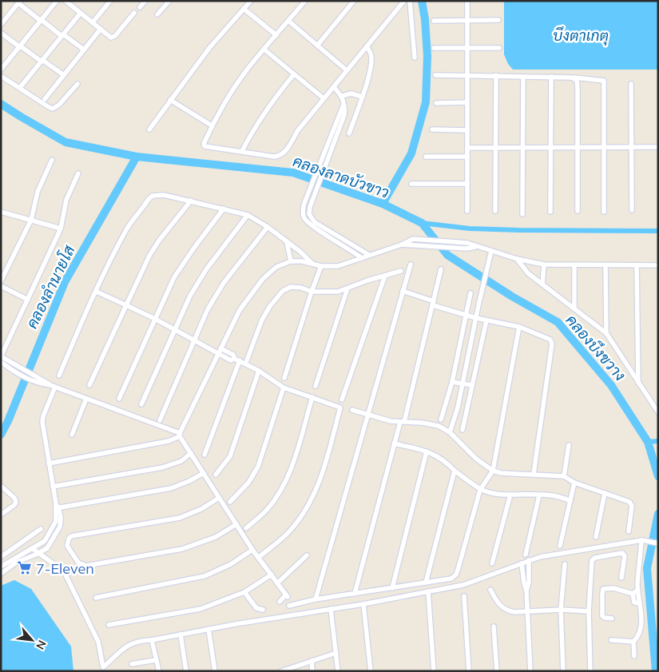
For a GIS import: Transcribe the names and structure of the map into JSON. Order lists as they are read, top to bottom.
{
  "water": [
    "บึงตาเกตุ",
    "คลองลาดบัวขาว",
    "คลองลำนายโส",
    "คลองบึงขวาง"
  ],
  "places": {
    "supermarket": ["7-Eleven"]
  },
  "north": "bottom right"
}
